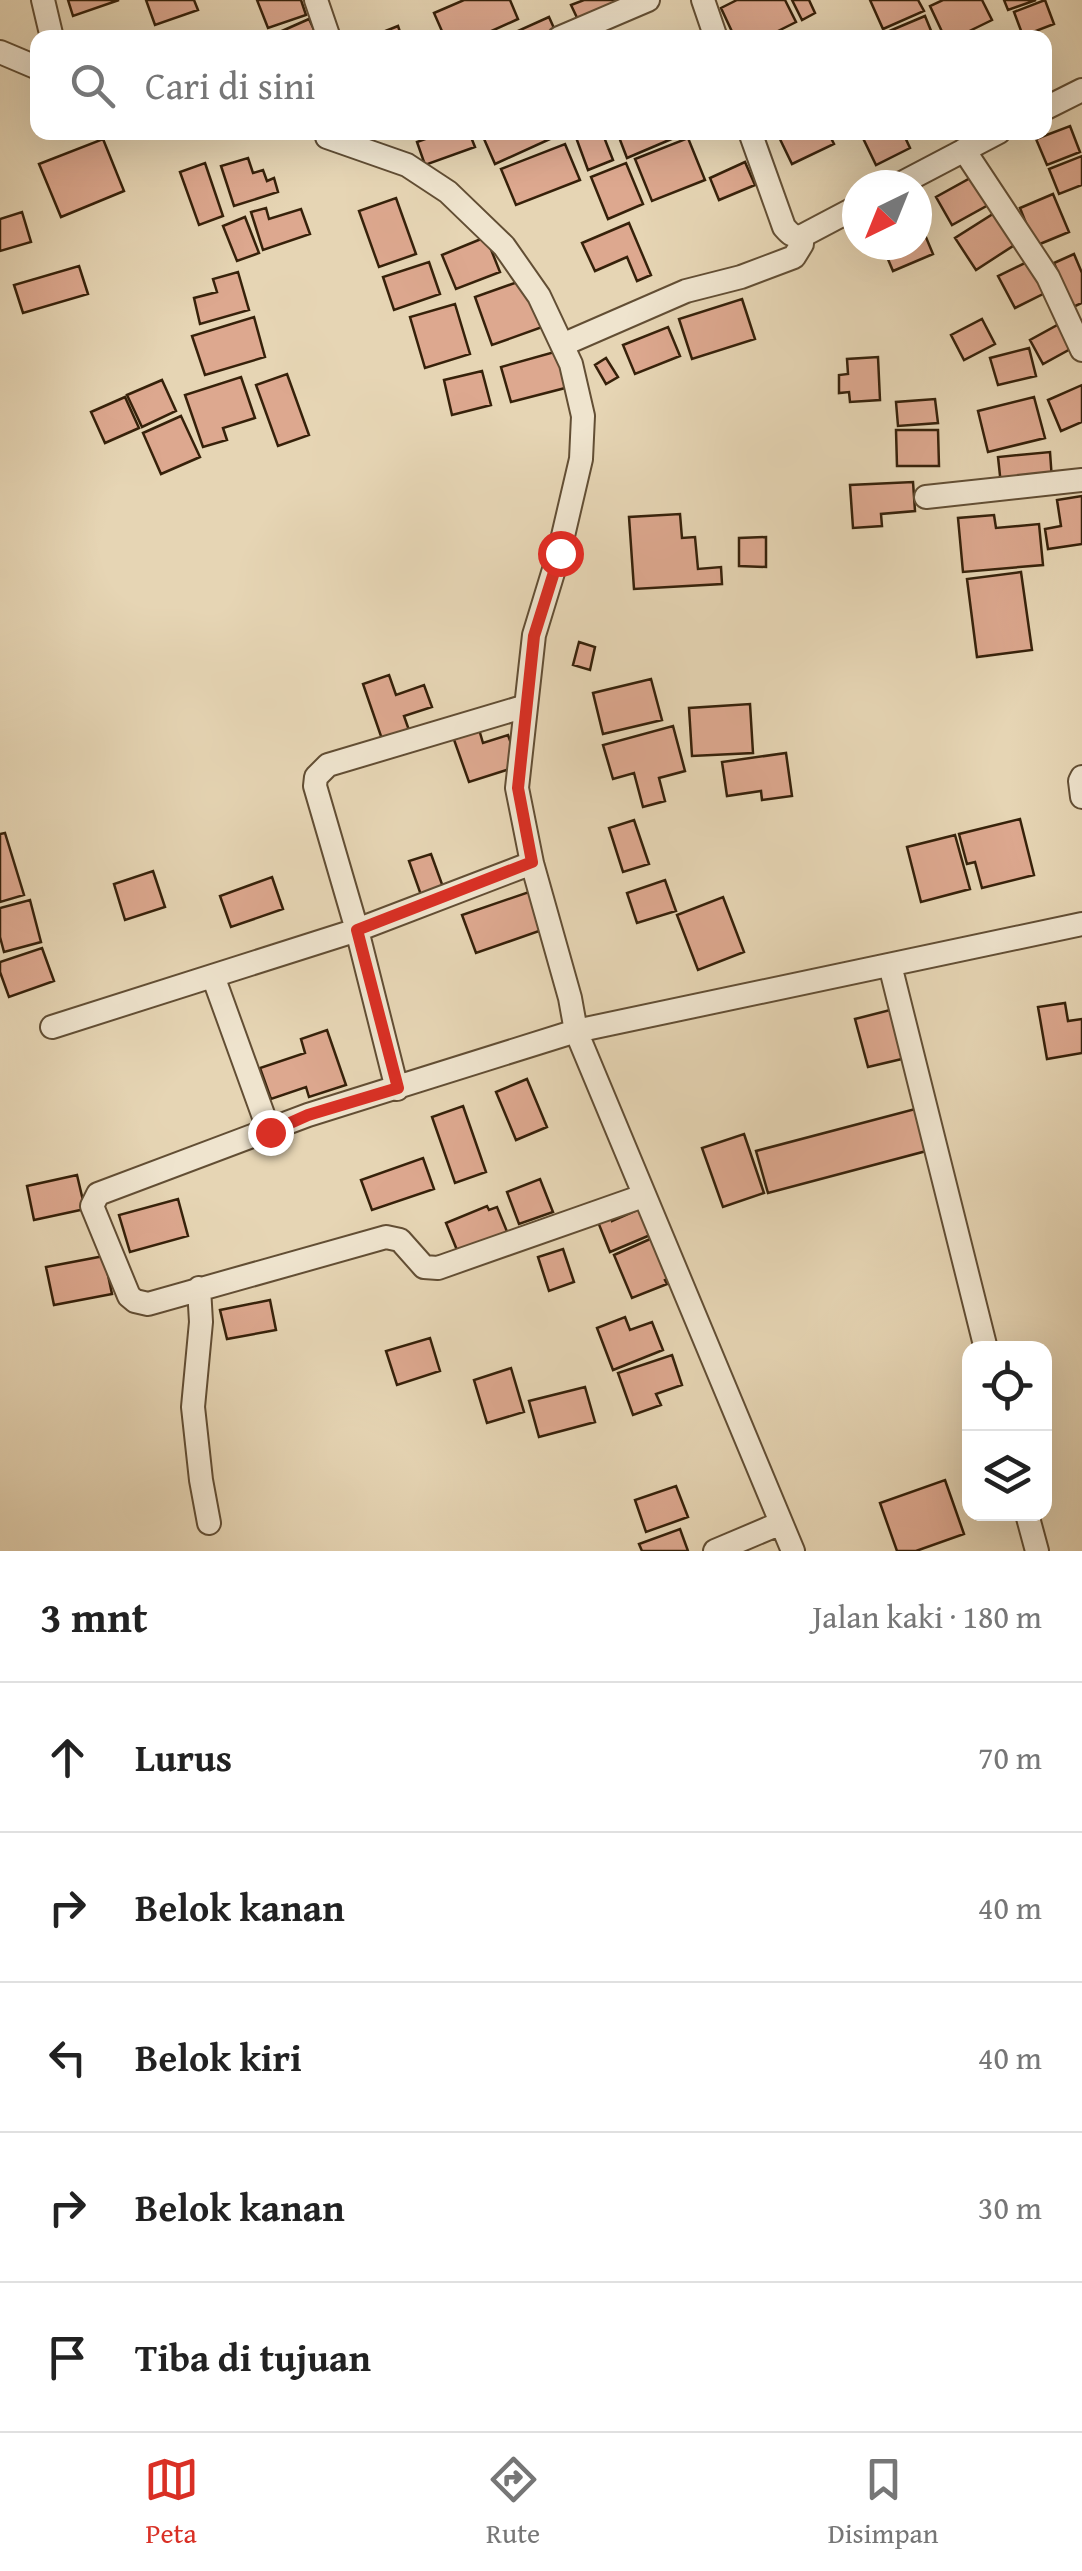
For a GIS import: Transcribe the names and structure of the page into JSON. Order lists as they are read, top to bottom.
{
  "north": "bottom left",
  "page": {
    "search": "Cari di sini",
    "heading": ["3 mnt", "Jalan kaki · 180 m"],
    "list": [
      ["Lurus", "70 m"],
      ["Belok kanan", "40 m"],
      ["Belok kiri", "40 m"],
      ["Belok kanan", "30 m"],
      "Tiba di tujuan"
    ],
    "nav": ["Peta", "Rute", "Disimpan"]
  }
}
